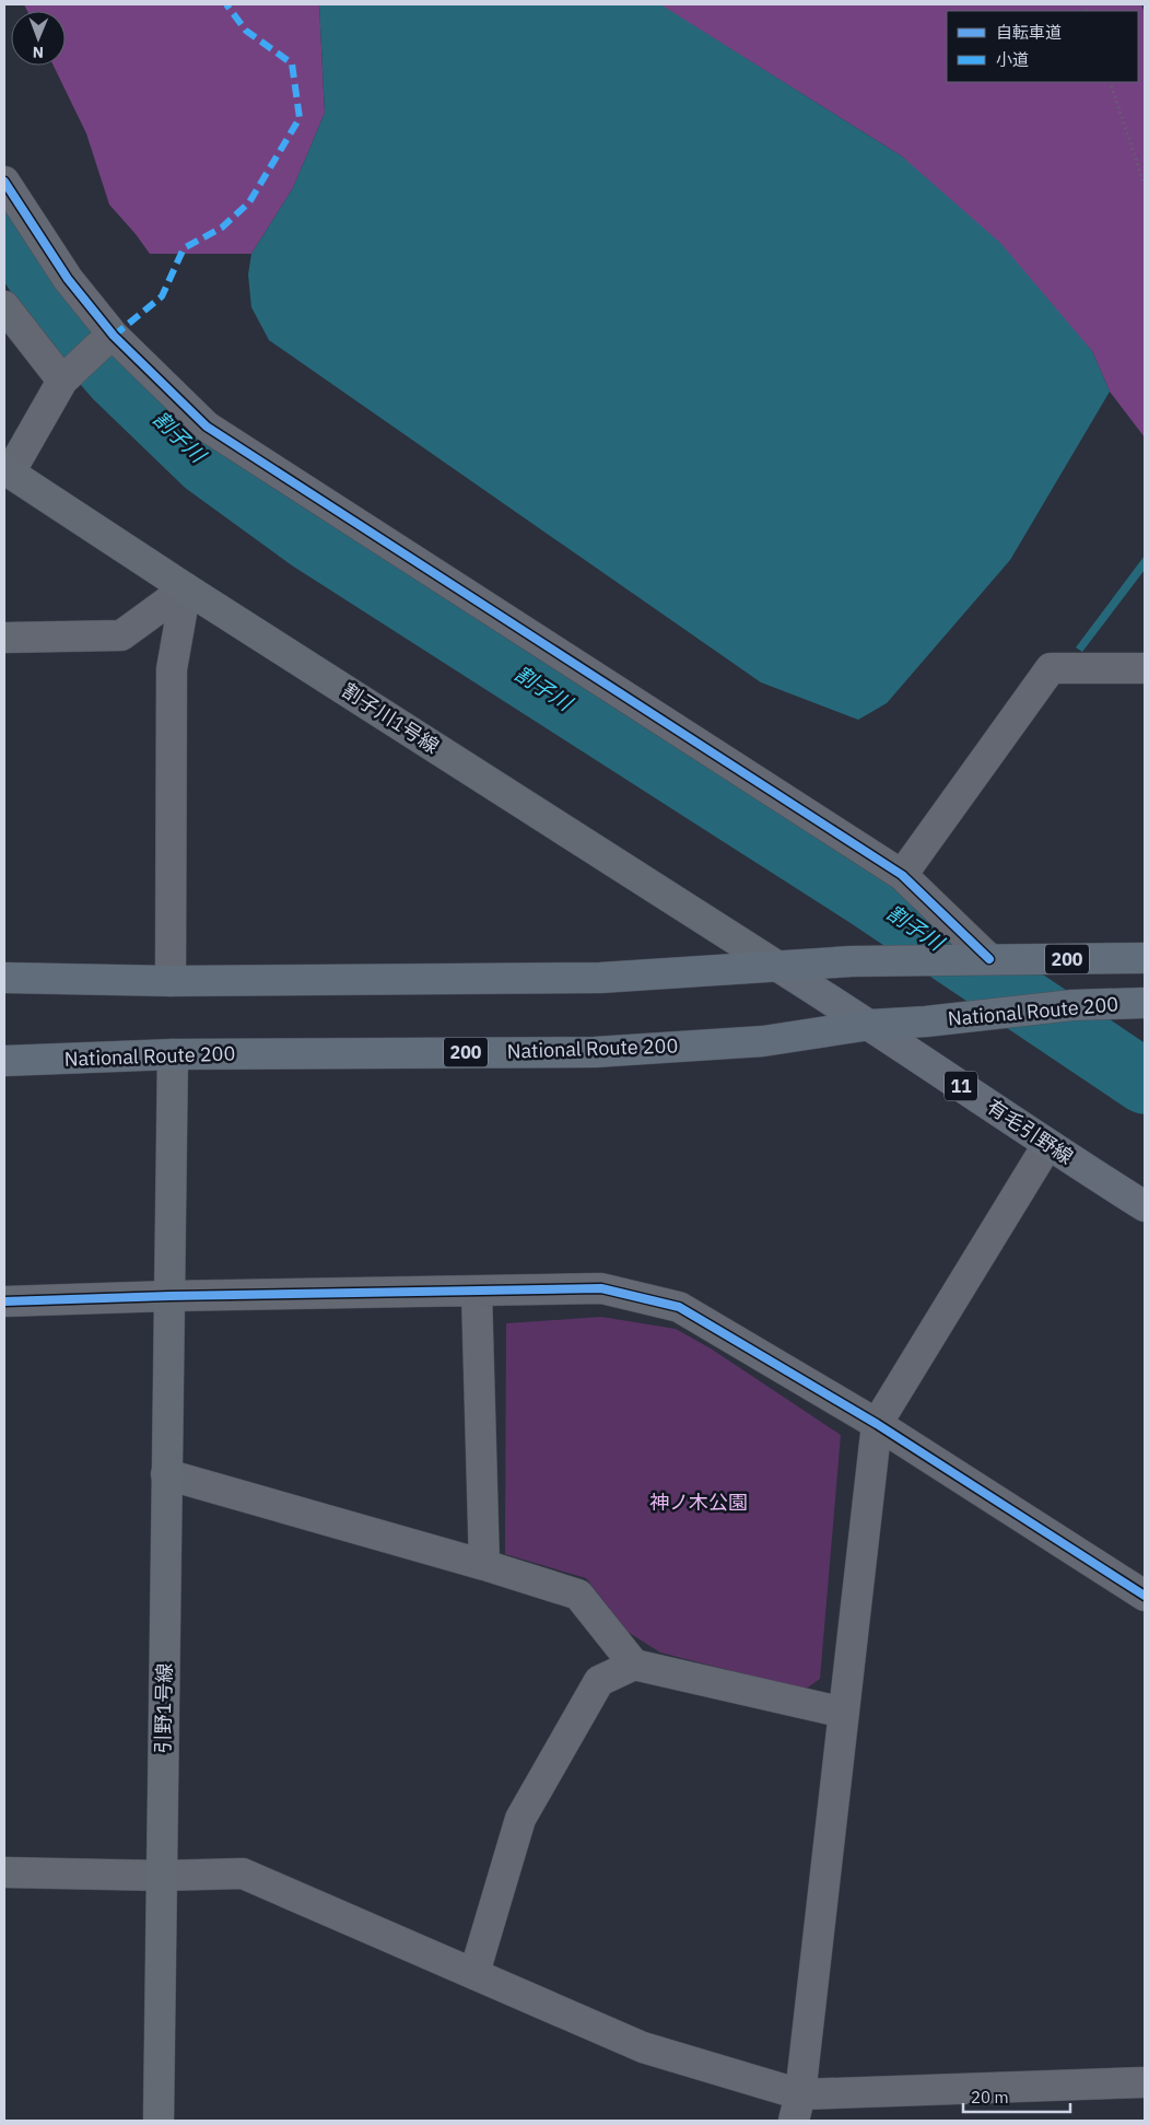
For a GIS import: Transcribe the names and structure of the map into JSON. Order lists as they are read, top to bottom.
{
  "streets": {
    "highway": ["200", "National Route 200"],
    "main road": ["11", "有毛引野線"],
    "street": ["割子川1号線", "引野1号線"]
  },
  "crossings": [
    ["割子川1号線", "200"],
    ["割子川1号線", "有毛引野線"],
    ["200", "National Route 200"],
    ["200", "有毛引野線"],
    ["200", "引野1号線"],
    ["National Route 200", "有毛引野線"],
    ["National Route 200", "引野1号線"]
  ],
  "water": ["割子川"],
  "parks": ["神ノ木公園"],
  "legend": ["自転車道", "小道"],
  "scale_bar": "20 m",
  "north": "bottom"
}
